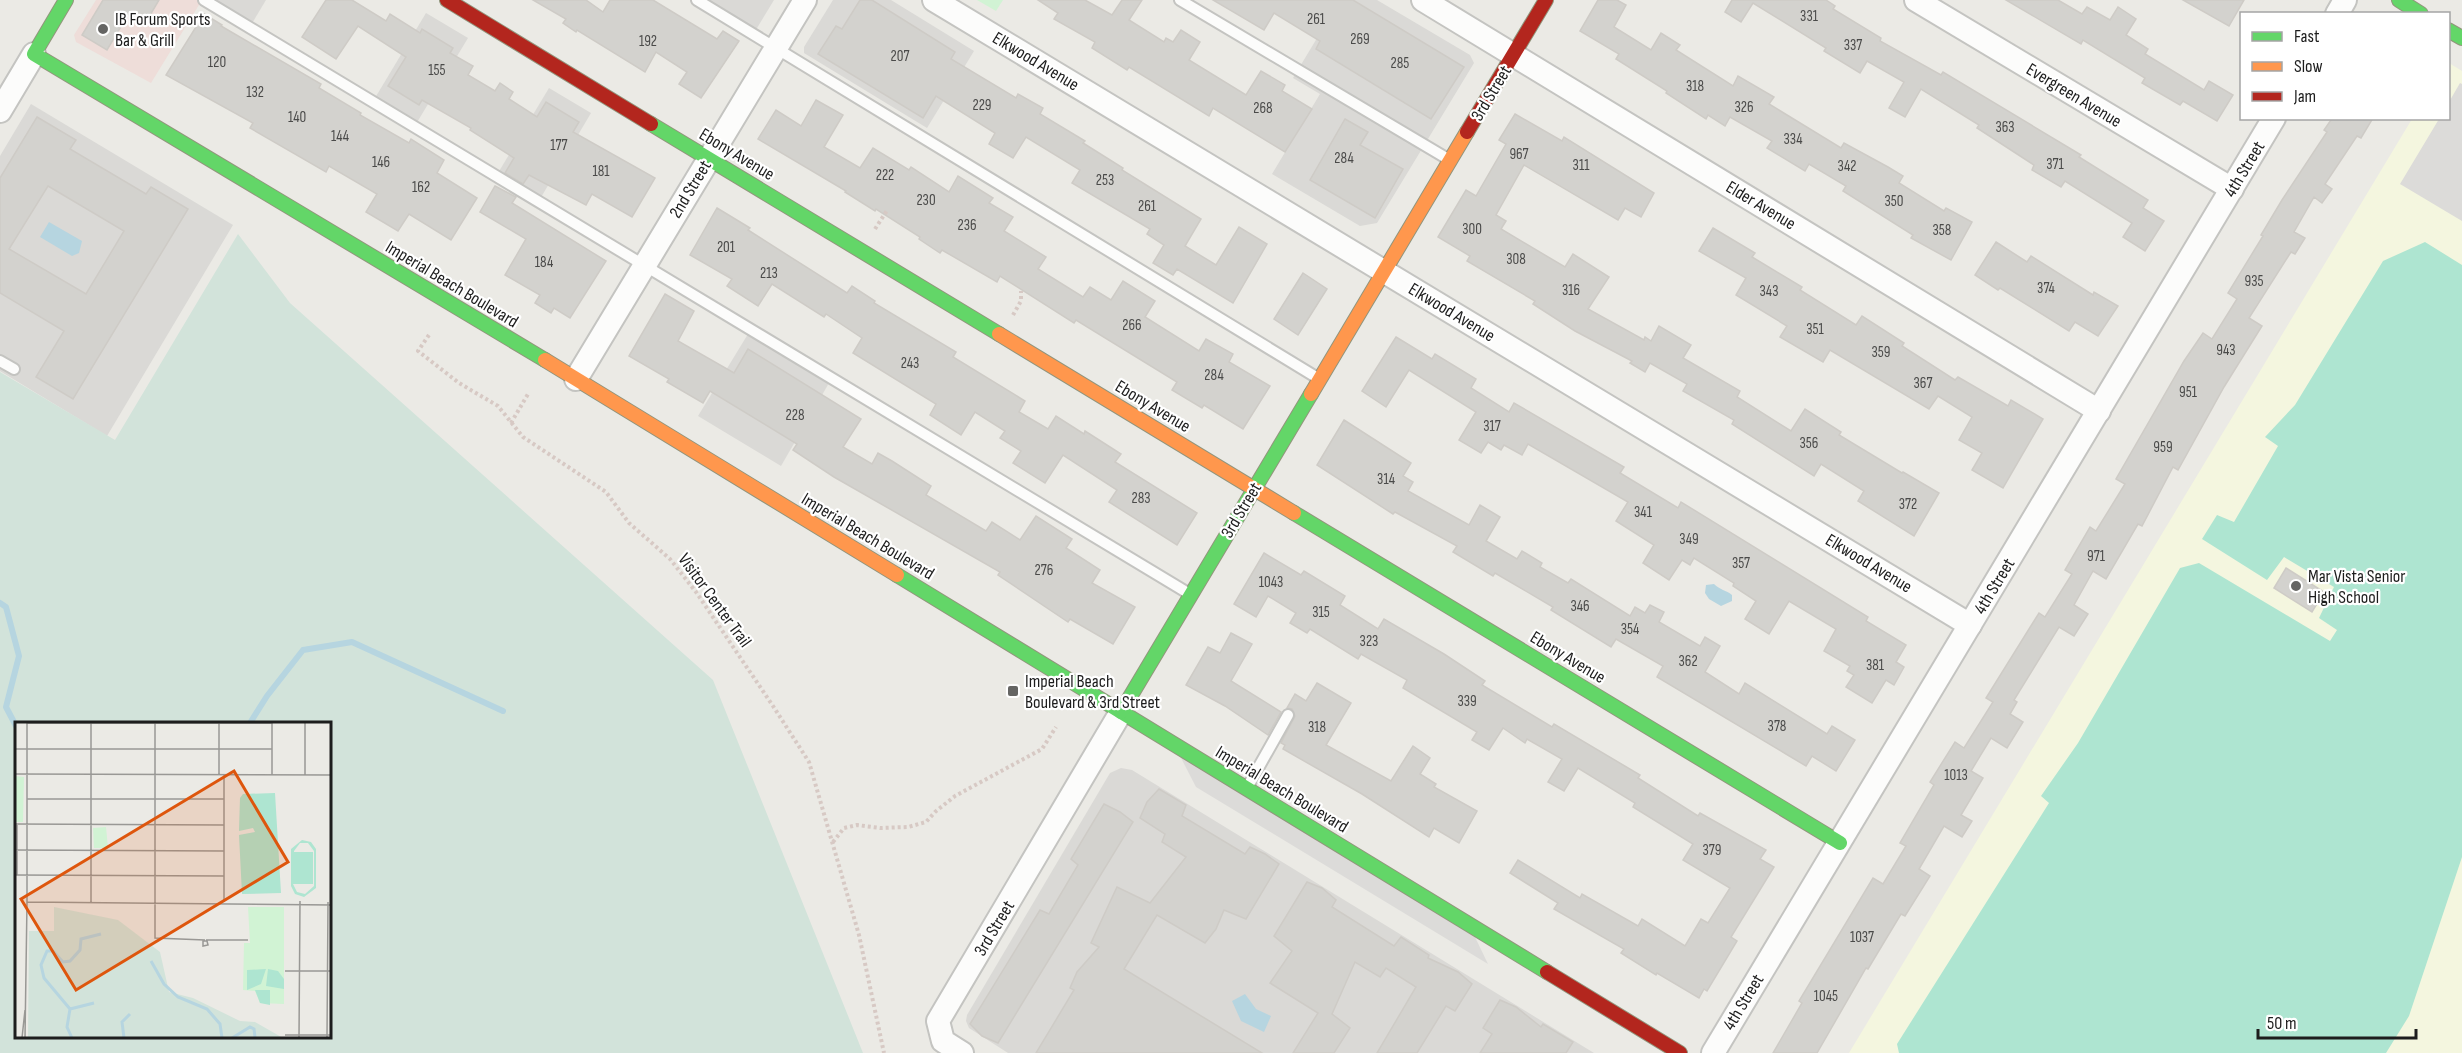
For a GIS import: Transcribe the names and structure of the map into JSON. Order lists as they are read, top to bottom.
{
  "streets": {
    "street": [
      "Elkwood Avenue",
      "3rd Street",
      "Evergreen Avenue",
      "Ebony Avenue",
      "4th Street",
      "2nd Street",
      "Elder Avenue",
      "Imperial Beach Boulevard"
    ],
    "path": ["Visitor Center Trail"]
  },
  "crossings": [
    ["Elkwood Avenue", "3rd Street"],
    ["Elkwood Avenue", "4th Street"],
    ["3rd Street", "Ebony Avenue"],
    ["3rd Street", "Elder Avenue"],
    ["3rd Street", "Imperial Beach Boulevard"],
    ["Evergreen Avenue", "4th Street"],
    ["Ebony Avenue", "4th Street"],
    ["Ebony Avenue", "2nd Street"],
    ["4th Street", "Elder Avenue"],
    ["2nd Street", "Imperial Beach Boulevard"]
  ],
  "places": {
    "other": ["IB Forum Sports Bar & Grill", "Mar Vista Senior High School"],
    "transit": ["Imperial Beach Boulevard & 3rd Street"]
  },
  "house_numbers": [
    "331",
    "261",
    "269",
    "192",
    "337",
    "207",
    "120",
    "285",
    "155",
    "318",
    "132",
    "229",
    "326",
    "268",
    "140",
    "363",
    "144",
    "334",
    "177",
    "967",
    "284",
    "146",
    "371",
    "311",
    "342",
    "181",
    "222",
    "253",
    "162",
    "230",
    "350",
    "261",
    "236",
    "300",
    "358",
    "201",
    "308",
    "184",
    "213",
    "935",
    "374",
    "316",
    "343",
    "266",
    "351",
    "943",
    "359",
    "243",
    "284",
    "367",
    "951",
    "228",
    "317",
    "356",
    "959",
    "314",
    "283",
    "372",
    "341",
    "349",
    "971",
    "357",
    "276",
    "1043",
    "346",
    "315",
    "354",
    "323",
    "362",
    "381",
    "339",
    "378",
    "318",
    "1013",
    "379",
    "1037",
    "1045"
  ],
  "legend": ["Fast", "Slow", "Jam"],
  "scale_bar": "50 m"
}
